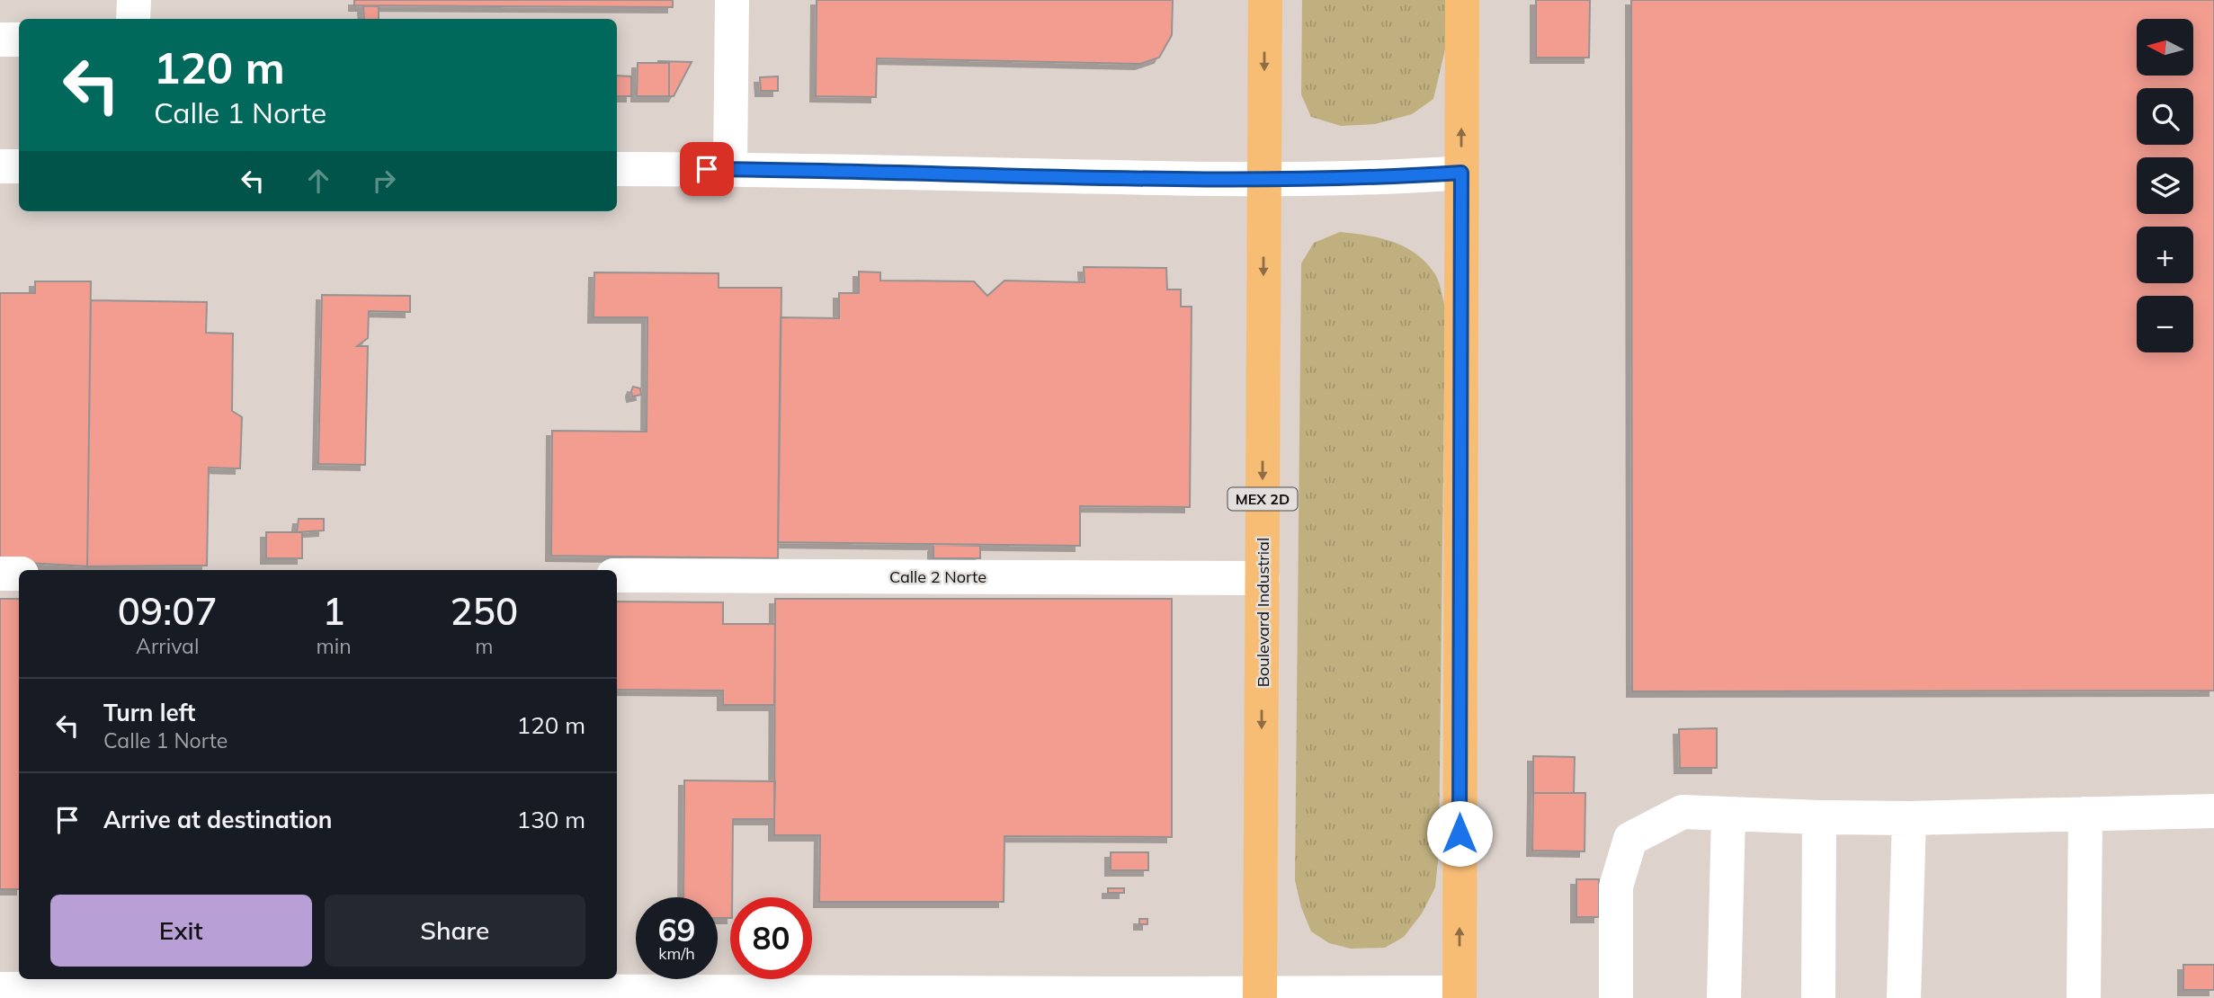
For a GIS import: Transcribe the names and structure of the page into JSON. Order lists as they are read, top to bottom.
{
  "streets": {
    "highway": ["MEX 2D", "Boulevard Industrial"],
    "street": ["Calle 2 Norte"]
  },
  "crossings": [
    ["Calle 2 Norte", "Boulevard Industrial"]
  ],
  "north": "left",
  "page": {
    "map_buttons": ["+", "−"],
    "turn": ["120 m", "Calle 1 Norte"],
    "eta": [
      "09:07",
      "Arrival",
      "1",
      "min",
      "250",
      "m"
    ],
    "list": [
      {
        "name": "Turn left",
        "note": "Calle 1 Norte",
        "value": "120 m"
      },
      {
        "name": "Arrive at destination",
        "value": "130 m"
      }
    ],
    "buttons": ["Exit", "Share"],
    "speed": "69 km/h",
    "limit": "80"
  }
}
